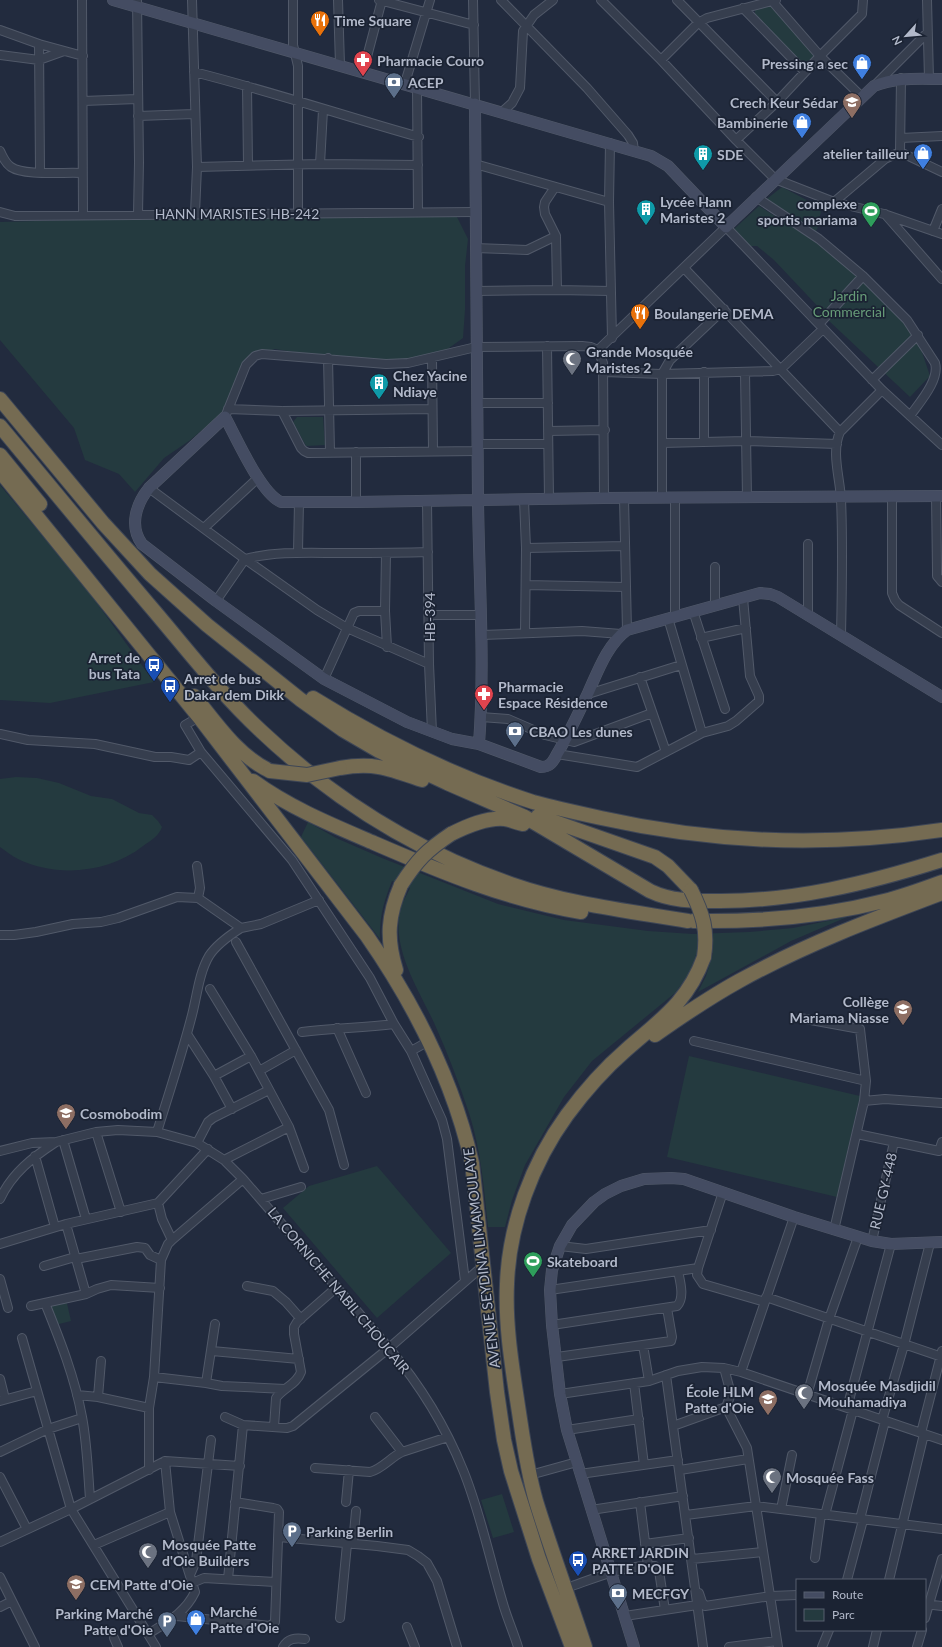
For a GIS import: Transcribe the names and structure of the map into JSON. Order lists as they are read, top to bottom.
{
  "streets": {
    "highway": ["AVENUE SEYDINA LIMAMOULAYE"],
    "street": [
      "HANN MARISTES HB-242",
      "HB-394",
      "RUE GY-448",
      "LA CORNICHE NABIL CHOUCAIR"
    ]
  },
  "parks": ["Jardin Commercial"],
  "places": {
    "restaurant": ["Time Square", "Boulangerie DEMA"],
    "pharmacy": ["Pharmacie Couro", "Pharmacie Espace Résidence"],
    "shop": [
      "Pressing a sec",
      "Bambinerie",
      "atelier tailleur",
      "Marché Patte d'Oie"
    ],
    "bank": ["ACEP", "CBAO Les dunes", "MECFGY"],
    "school or university": [
      "Crech Keur Sédar",
      "Collège Mariama Niasse",
      "Cosmobodim",
      "École HLM Patte d'Oie",
      "CEM Patte d'Oie"
    ],
    "building": ["SDE", "Lycée Hann Maristes 2", "Chez Yacine Ndiaye"],
    "sports": ["complexe sportis mariama", "Skateboard"],
    "mosque": [
      "Grande Mosquée Maristes 2",
      "Mosquée Masdjidil Mouhamadiya",
      "Mosquée Fass",
      "Mosquée Patte d'Oie Builders"
    ],
    "bus stop": ["Arret de bus Tata", "Arret de bus Dakar dem Dikk", "ARRET JARDIN PATTE D'OIE"],
    "parking": ["Parking Berlin", "Parking Marché Patte d'Oie"]
  },
  "legend": ["Route", "Parc"],
  "north": "bottom left"
}
